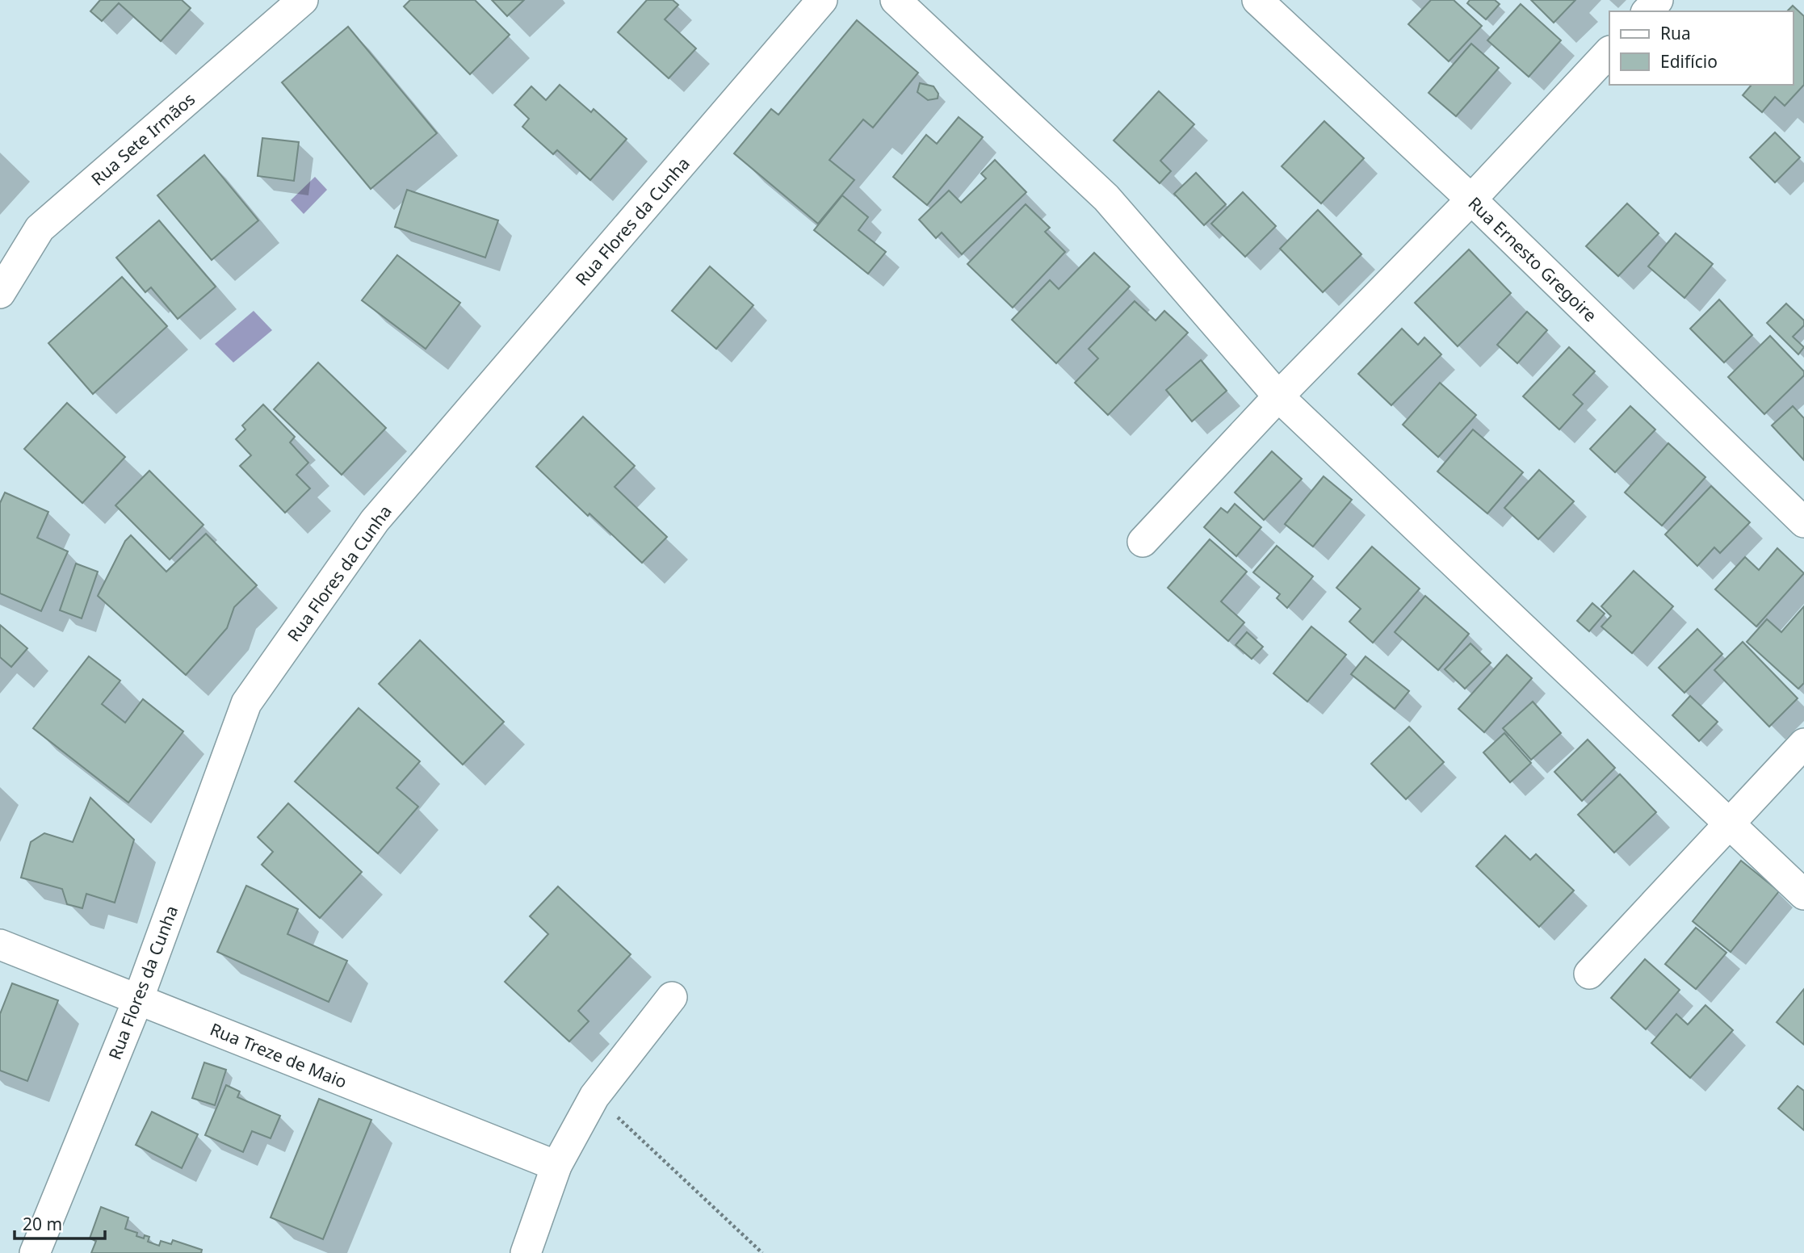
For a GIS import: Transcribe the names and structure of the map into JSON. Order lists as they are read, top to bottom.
{
  "streets": {
    "street": [
      "Rua Sete Irmãos",
      "Rua Flores da Cunha",
      "Rua Ernesto Gregoire",
      "Rua Treze de Maio"
    ]
  },
  "crossings": [
    ["Rua Flores da Cunha", "Rua Treze de Maio"]
  ],
  "legend": ["Rua", "Edifício"],
  "scale_bar": "20 m"
}
